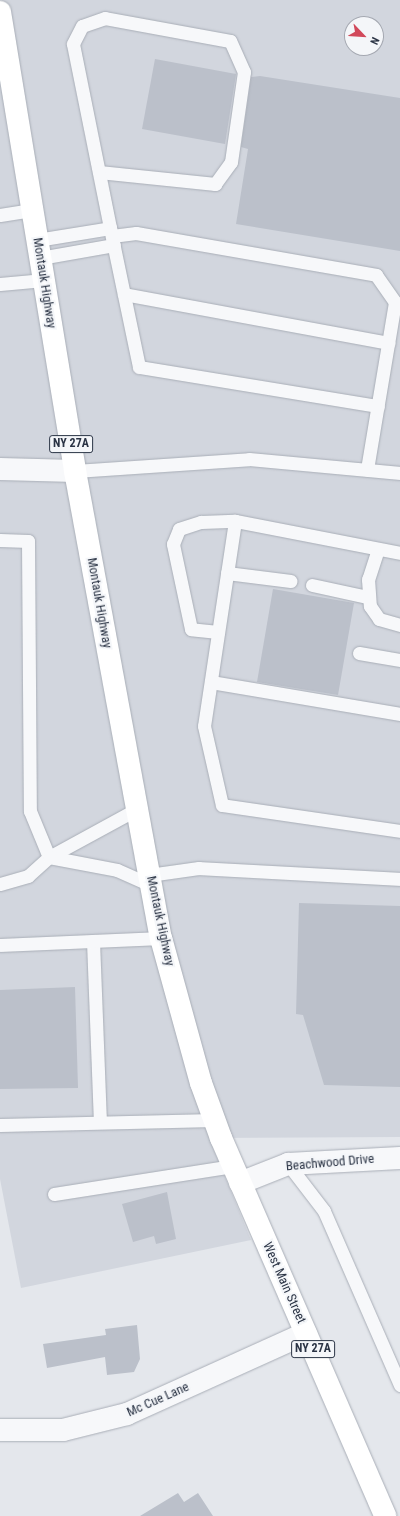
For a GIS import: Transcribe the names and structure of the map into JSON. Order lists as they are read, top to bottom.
{
  "streets": {
    "main road": ["Montauk Highway", "NY 27A", "West Main Street"],
    "street": ["Beachwood Drive", "Mc Cue Lane"]
  },
  "crossings": [
    ["Montauk Highway", "Beachwood Drive"],
    ["Montauk Highway", "West Main Street"],
    ["Beachwood Drive", "West Main Street"],
    ["West Main Street", "Mc Cue Lane"]
  ],
  "north": "bottom right"
}
